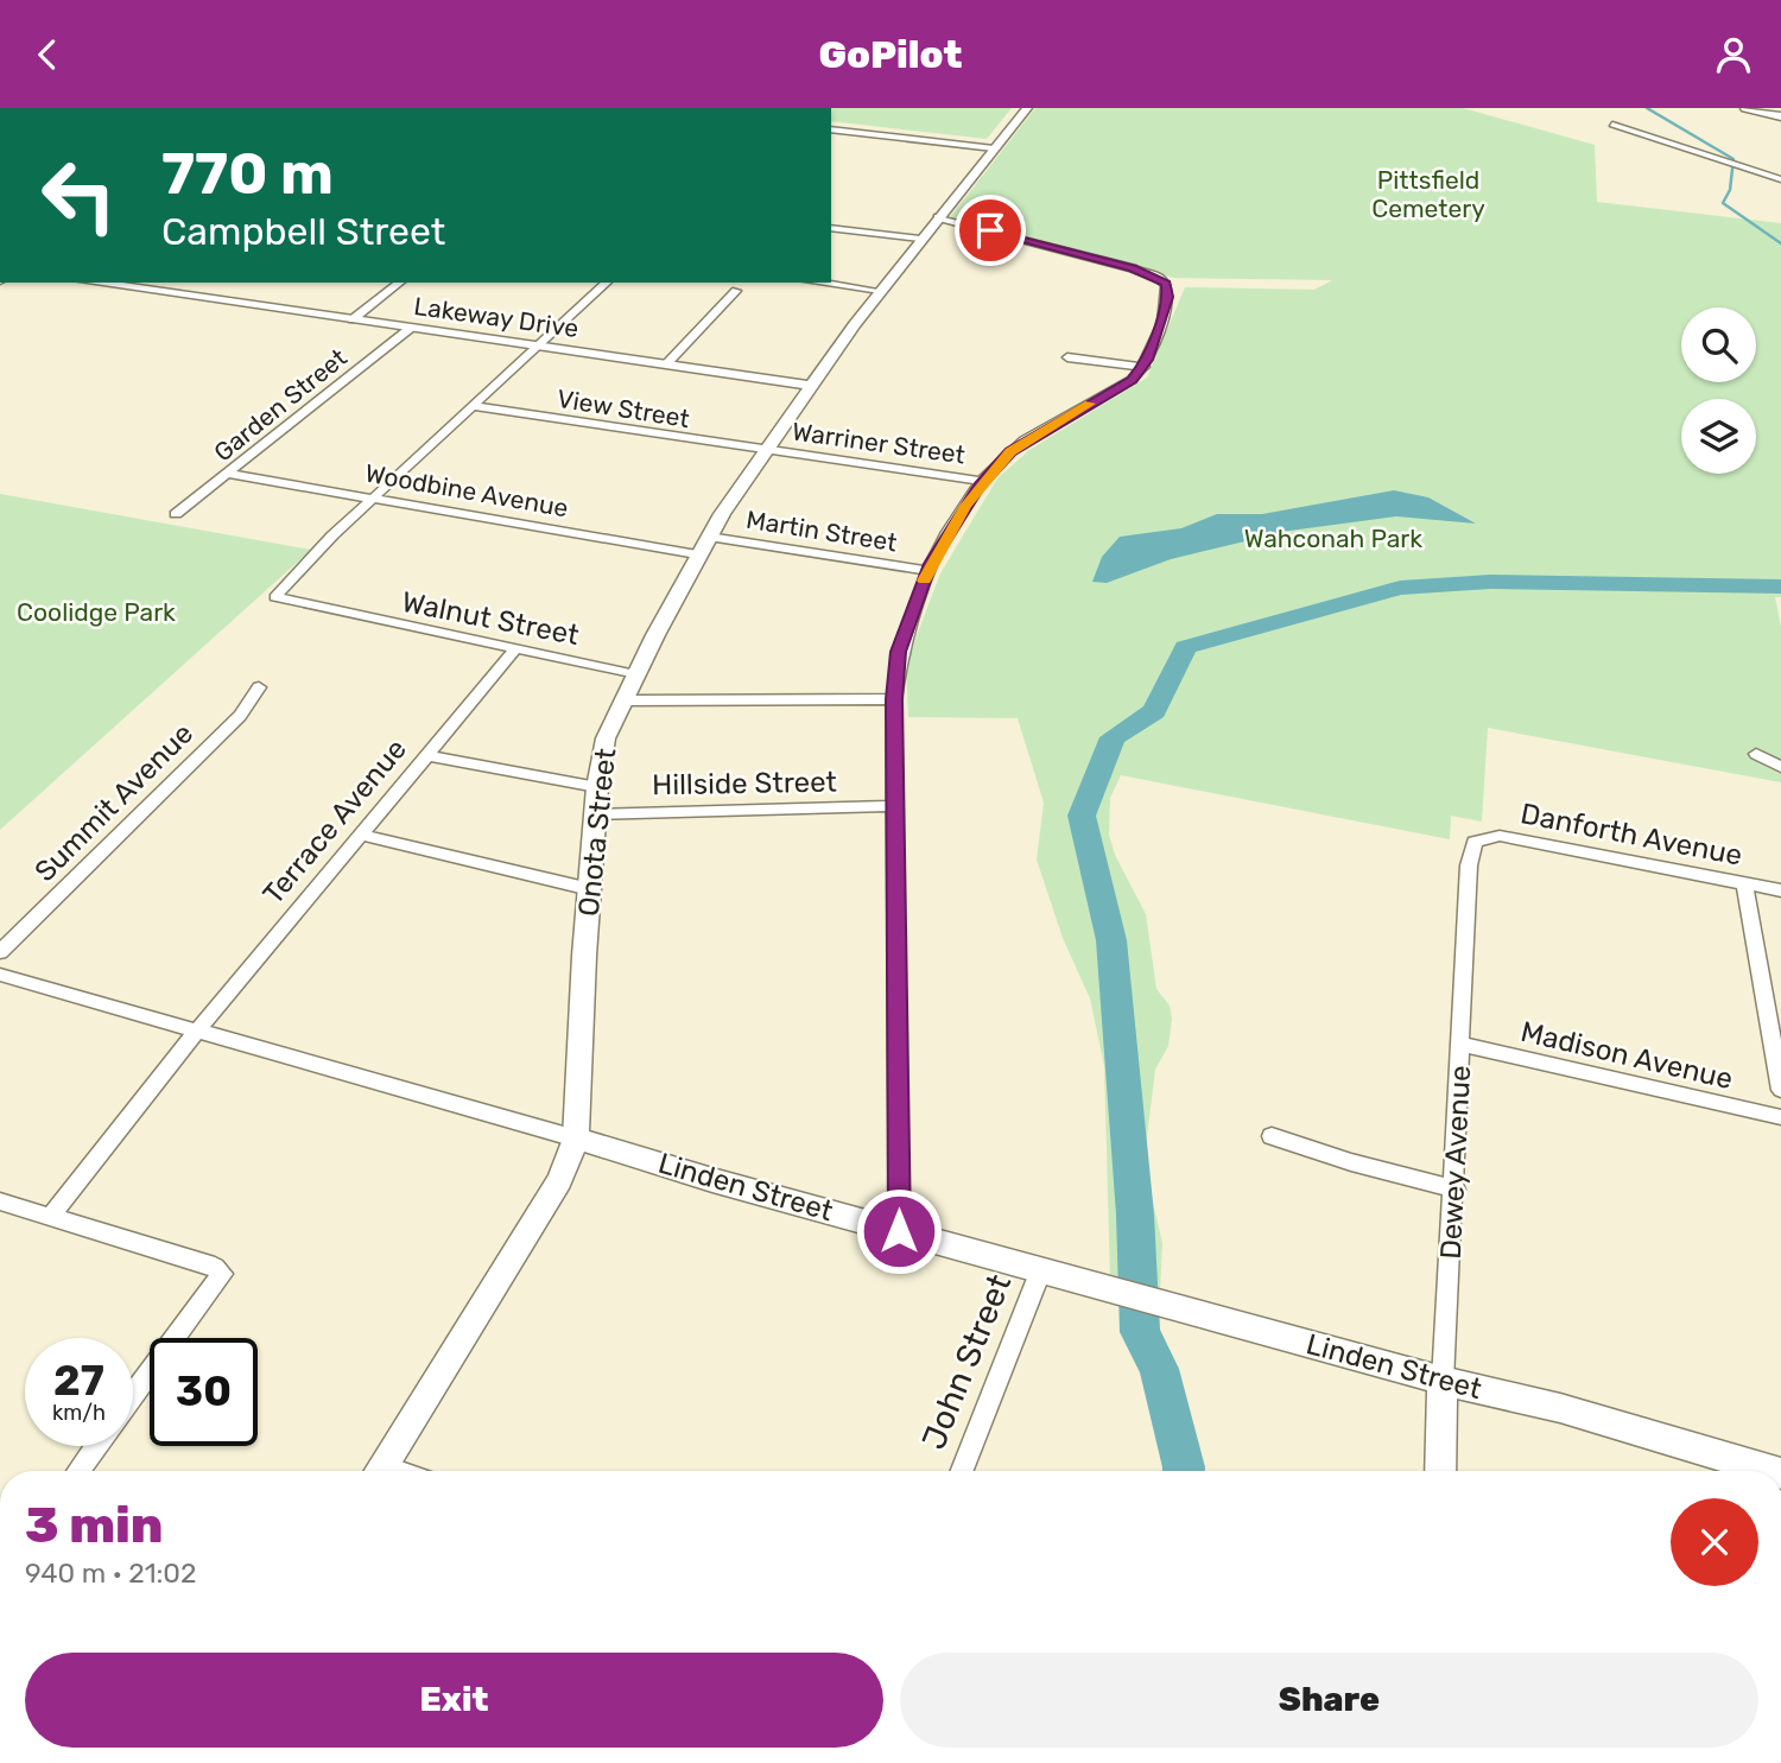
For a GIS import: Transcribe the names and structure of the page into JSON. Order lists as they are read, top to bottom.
{
  "streets": {
    "street": [
      "Lakeway Drive",
      "Garden Street",
      "View Street",
      "Warriner Street",
      "Woodbine Avenue",
      "Martin Street",
      "Walnut Street",
      "Hillside Street",
      "Summit Avenue",
      "Terrace Avenue",
      "Onota Street",
      "Danforth Avenue",
      "Madison Avenue",
      "Dewey Avenue",
      "Linden Street",
      "John Street"
    ]
  },
  "crossings": [
    ["Lakeway Drive", "Garden Street"],
    ["Lakeway Drive", "Onota Street"],
    ["Garden Street", "Woodbine Avenue"],
    ["View Street", "Warriner Street"],
    ["View Street", "Onota Street"],
    ["Warriner Street", "Onota Street"],
    ["Woodbine Avenue", "Martin Street"],
    ["Woodbine Avenue", "Walnut Street"],
    ["Woodbine Avenue", "Onota Street"],
    ["Martin Street", "Onota Street"],
    ["Walnut Street", "Terrace Avenue"],
    ["Walnut Street", "Onota Street"],
    ["Hillside Street", "Onota Street"],
    ["Terrace Avenue", "Linden Street"],
    ["Onota Street", "Linden Street"],
    ["Danforth Avenue", "Dewey Avenue"],
    ["Madison Avenue", "Dewey Avenue"],
    ["Dewey Avenue", "Linden Street"],
    ["Linden Street", "John Street"]
  ],
  "parks": ["Pittsfield Cemetery", "Wahconah Park", "Coolidge Park"],
  "page": {
    "header": "GoPilot",
    "turn": ["770 m", "Campbell Street"],
    "speed": "27 km/h",
    "limit": "30",
    "heading": ["3 min", "940 m · 21:02"],
    "buttons": ["Exit", "Share"]
  }
}
